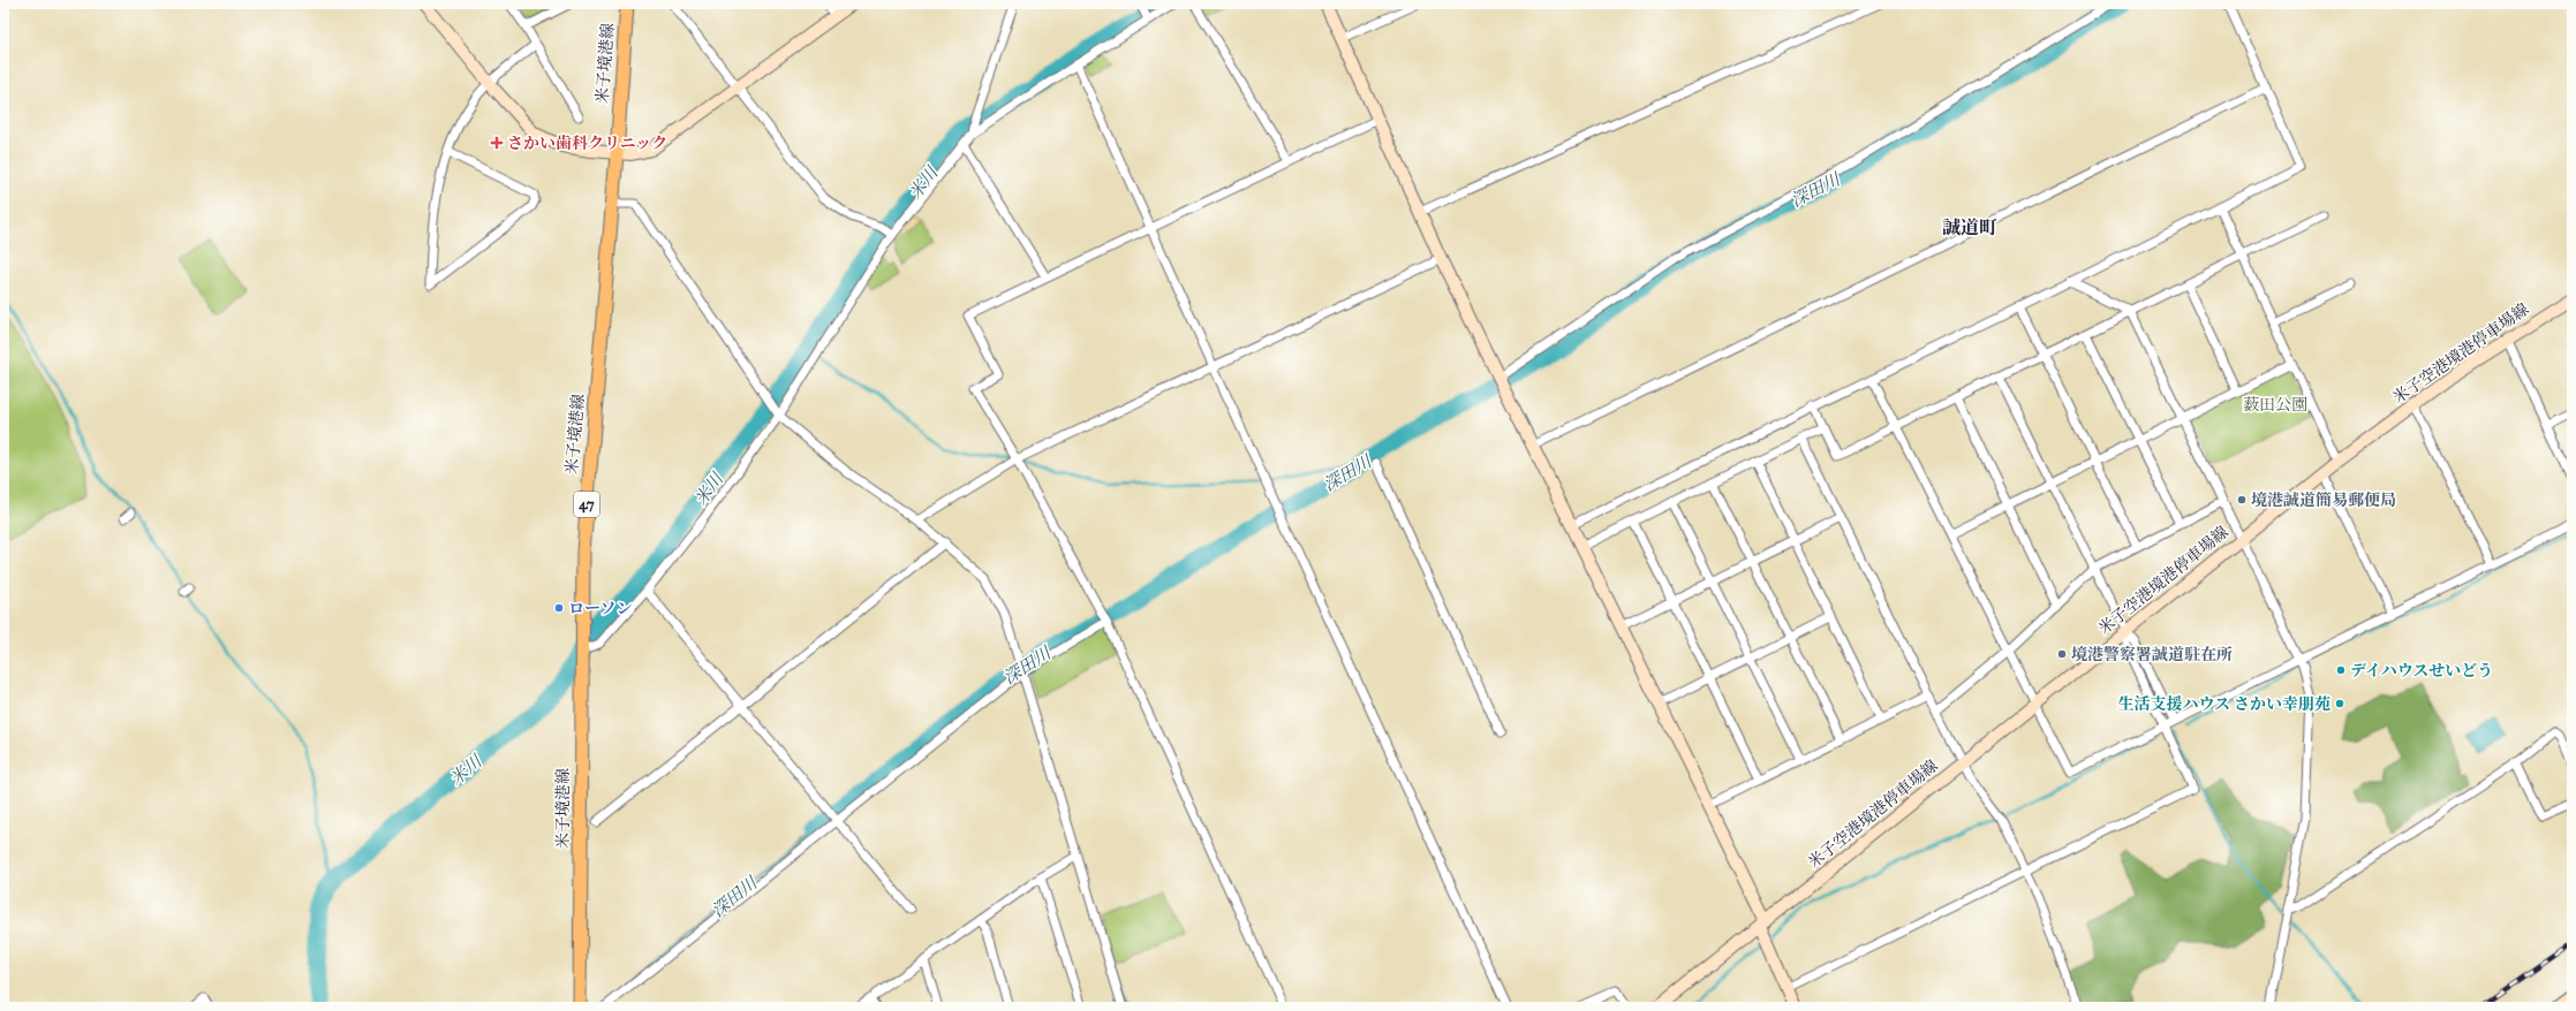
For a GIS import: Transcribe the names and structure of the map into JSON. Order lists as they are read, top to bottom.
{
  "streets": {
    "main road": ["米子境港線", "47"],
    "street": ["米子空港境港停車場線"]
  },
  "districts": ["誠道町"],
  "water": ["米川", "深田川"],
  "parks": ["薮田公園"],
  "places": {
    "health": ["さかい歯科クリニック"],
    "other": [
      "境港誠道簡易郵便局",
      "ローソン",
      "境港警察署誠道駐在所",
      "デイハウスせいどう",
      "生活支援ハウス さかい幸朋苑"
    ]
  }
}
